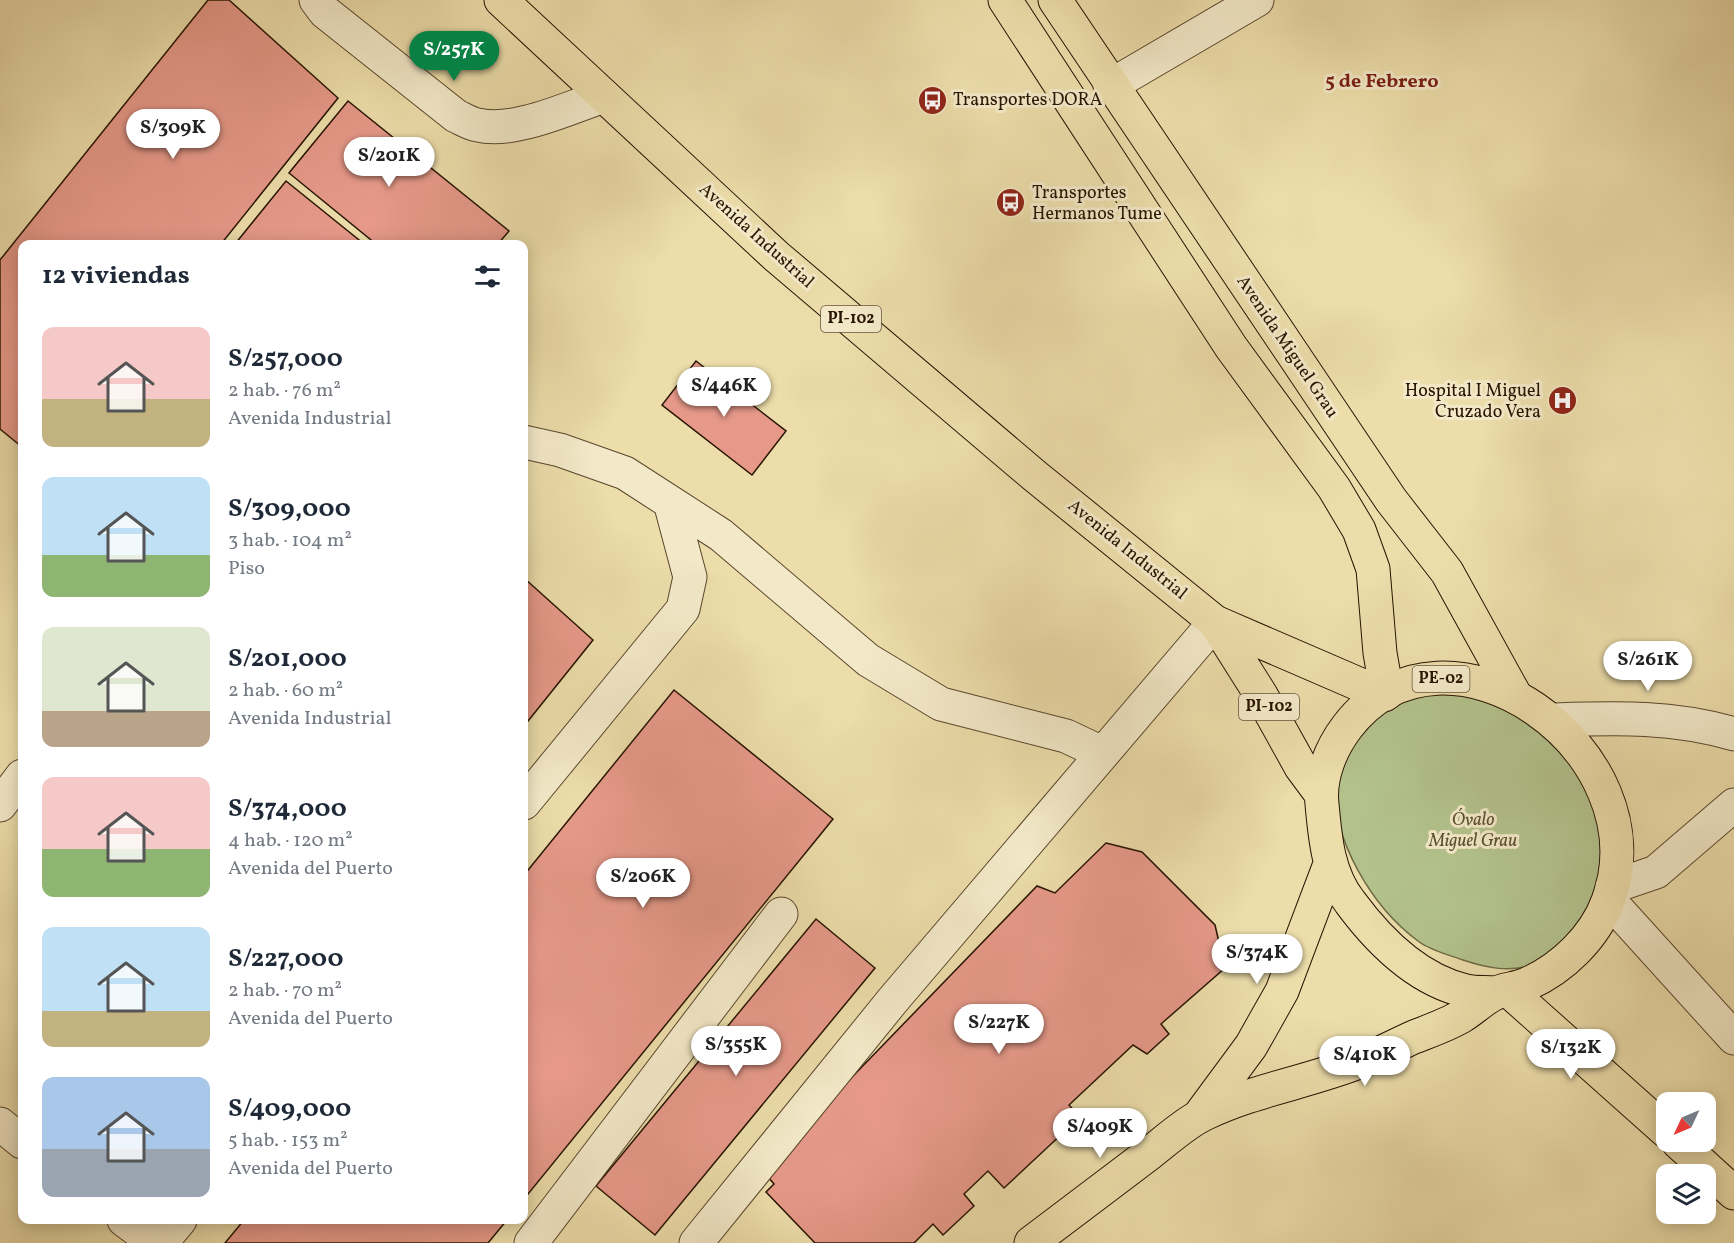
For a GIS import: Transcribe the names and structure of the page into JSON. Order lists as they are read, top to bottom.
{
  "streets": {
    "main road": [
      "Avenida Industrial",
      "PI-102",
      "Avenida Miguel Grau",
      "PE-02"
    ]
  },
  "crossings": [
    ["Avenida Industrial", "PE-02"],
    ["Avenida Miguel Grau", "PE-02"]
  ],
  "districts": ["5 de Febrero"],
  "parks": ["Óvalo Miguel Grau"],
  "places": {
    "bus stop": ["Transportes DORA", "Transportes Hermanos Tume"],
    "hospital": ["Hospital I Miguel Cruzado Vera"]
  },
  "north": "bottom left",
  "page": {
    "price": [
      "S/257K",
      "S/309K",
      "S/201K",
      "S/446K",
      "S/261K",
      "S/206K",
      "S/374K",
      "S/227K",
      "S/355K",
      "S/132K",
      "S/410K",
      "S/409K"
    ],
    "heading": "12 viviendas",
    "list": [
      {
        "name": "S/257,000",
        "note": "2 hab. · 76 m² · Avenida Industrial"
      },
      {
        "name": "S/309,000",
        "note": "3 hab. · 104 m² · Piso"
      },
      {
        "name": "S/201,000",
        "note": "2 hab. · 60 m² · Avenida Industrial"
      },
      {
        "name": "S/374,000",
        "note": "4 hab. · 120 m² · Avenida del Puerto"
      },
      {
        "name": "S/227,000",
        "note": "2 hab. · 70 m² · Avenida del Puerto"
      },
      {
        "name": "S/409,000",
        "note": "5 hab. · 153 m² · Avenida del Puerto"
      }
    ]
  }
}
